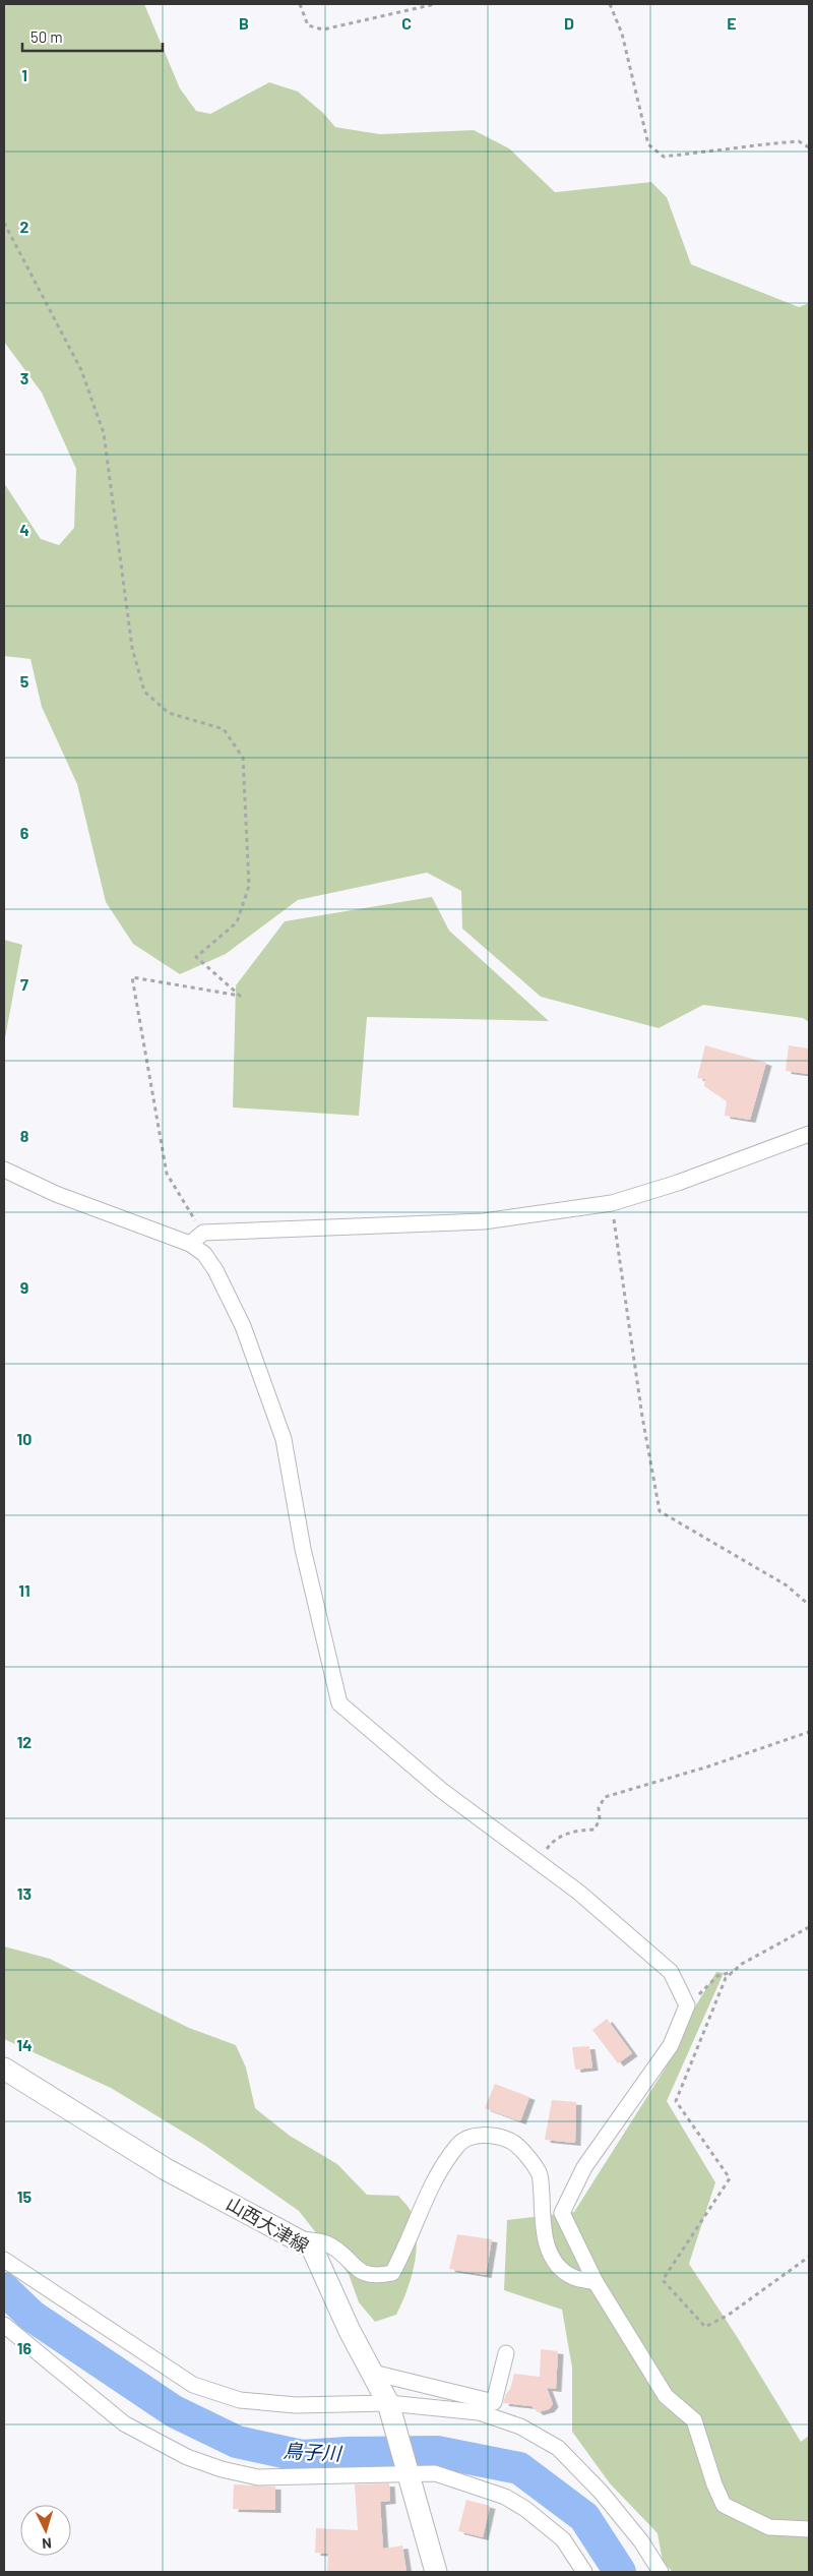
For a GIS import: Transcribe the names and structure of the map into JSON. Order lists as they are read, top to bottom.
{
  "streets": {
    "main road": ["山西大津線"]
  },
  "water": ["鳥子川"],
  "scale_bar": "50 m",
  "north": "bottom",
  "grid": {
    "columns": [
      "B",
      "C",
      "D",
      "E"
    ],
    "rows": [
      "1",
      "2",
      "3",
      "4",
      "5",
      "6",
      "7",
      "8",
      "9",
      "10",
      "11",
      "12",
      "13",
      "14",
      "15",
      "16"
    ]
  }
}
